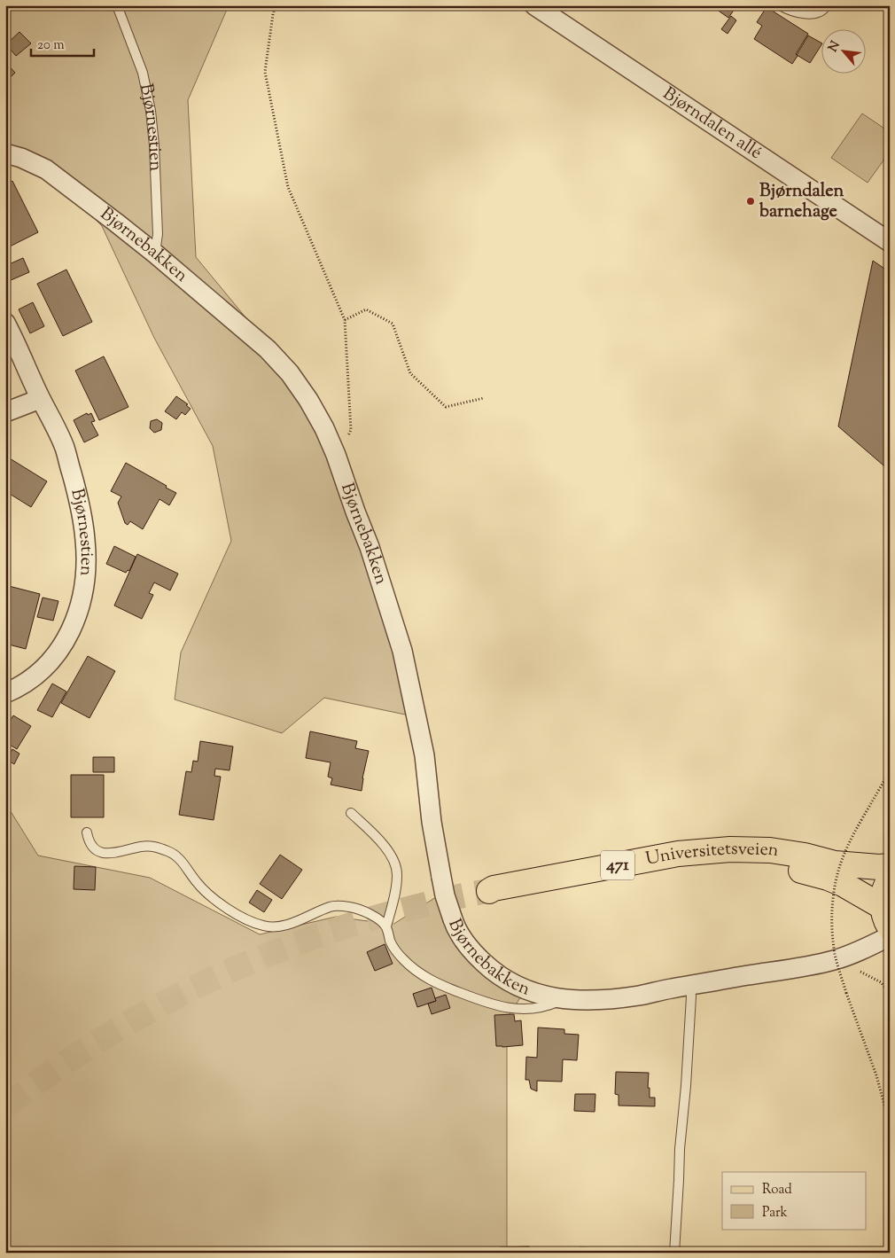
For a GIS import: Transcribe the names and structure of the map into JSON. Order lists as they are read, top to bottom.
{
  "streets": {
    "main road": ["Universitetsveien", "471"],
    "street": ["Bjørndalen allé", "Bjørnestien", "Bjørnebakken"]
  },
  "crossings": [
    ["Bjørnestien", "Bjørnebakken"],
    ["Universitetsveien", "471"]
  ],
  "places": ["Bjørndalen barnehage"],
  "legend": ["Road", "Park"],
  "scale_bar": "20 m",
  "north": "top left"
}
